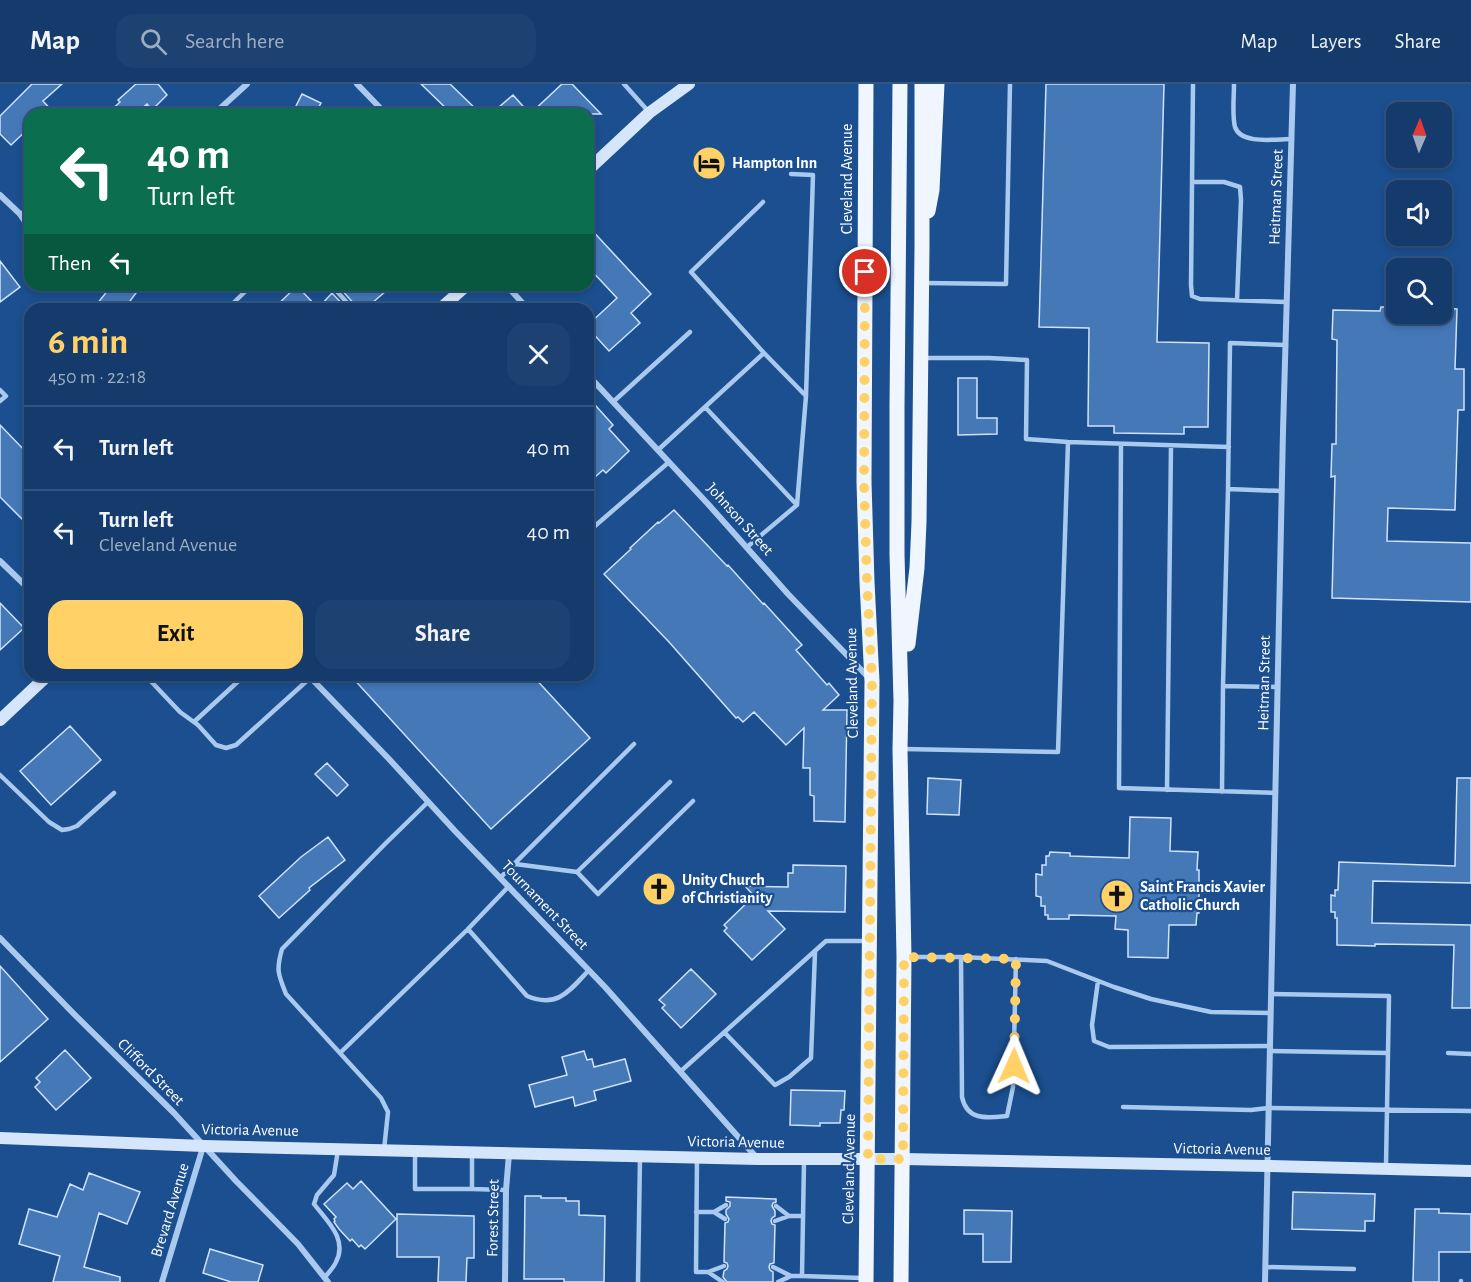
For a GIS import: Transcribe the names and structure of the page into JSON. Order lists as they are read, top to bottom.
{
  "streets": {
    "main road": ["Cleveland Avenue"],
    "street": [
      "Heitman Street",
      "Johnson Street",
      "Tournament Street",
      "Clifford Street",
      "Victoria Avenue",
      "Brevard Avenue",
      "Forest Street"
    ]
  },
  "crossings": [
    ["Cleveland Avenue", "Johnson Street"],
    ["Cleveland Avenue", "Victoria Avenue"],
    ["Heitman Street", "Victoria Avenue"],
    ["Tournament Street", "Victoria Avenue"],
    ["Clifford Street", "Victoria Avenue"],
    ["Clifford Street", "Brevard Avenue"],
    ["Victoria Avenue", "Brevard Avenue"],
    ["Victoria Avenue", "Forest Street"]
  ],
  "places": {
    "hotel": ["Hampton Inn"],
    "church": ["Unity Church of Christianity", "Saint Francis Xavier Catholic Church"]
  },
  "north": "top",
  "page": {
    "header": "Map",
    "search": "Search here",
    "nav": ["Map", "Layers", "Share"],
    "turn": ["40 m", "Turn left"],
    "then": "Then",
    "heading": ["6 min", "450 m · 22:18"],
    "list": [
      {
        "name": "Turn left",
        "value": "40 m"
      },
      {
        "name": "Turn left",
        "note": "Cleveland Avenue",
        "value": "40 m"
      }
    ],
    "buttons": ["Exit", "Share"]
  }
}
